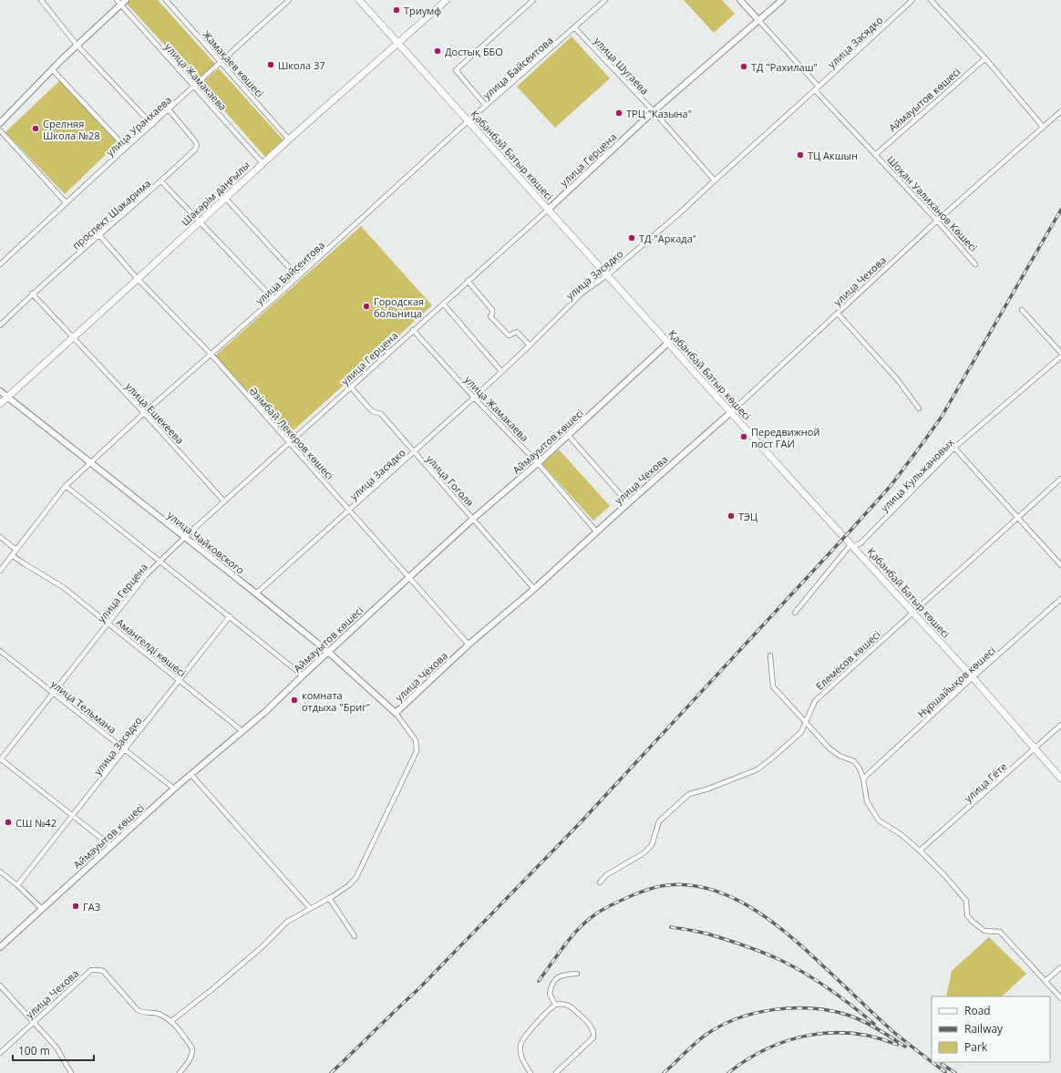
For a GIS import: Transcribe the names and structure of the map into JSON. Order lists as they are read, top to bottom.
{
  "streets": {
    "main road": ["Қабанбай Батыр көшесі", "Шәкәрім даңғылы"],
    "street": [
      "улица Засядко",
      "Жамақаев көшесі",
      "улица Шугаева",
      "улица Байсеитова",
      "улица Жамакаева",
      "Аймауытов көшесі",
      "улица Уранхаева",
      "улица Герцена",
      "Шоқан Уәлиханов Көшесі",
      "проспект Шакарима",
      "улица Чехова",
      "улица Ешекеева",
      "Әзімбай Лекеров көшесі",
      "улица Кульжановых",
      "улица Гоголя",
      "улица Чайковского",
      "Амангелді көшесі",
      "Елемесов көшесі",
      "Нұршайықов көшесі",
      "улица Тельмана",
      "улица Гёте"
    ]
  },
  "crossings": [
    ["улица Засядко", "улица Шугаева"],
    ["улица Засядко", "улица Жамакаева"],
    ["улица Засядко", "Қабанбай Батыр көшесі"],
    ["улица Засядко", "Шоқан Уәлиханов Көшесі"],
    ["улица Засядко", "Әзімбай Лекеров көшесі"],
    ["улица Засядко", "улица Гоголя"],
    ["улица Засядко", "улица Чайковского"],
    ["улица Засядко", "Амангелді көшесі"],
    ["улица Засядко", "улица Тельмана"],
    ["Жамақаев көшесі", "улица Уранхаева"],
    ["Жамақаев көшесі", "Шәкәрім даңғылы"],
    ["улица Шугаева", "улица Байсеитова"],
    ["улица Шугаева", "улица Герцена"],
    ["улица Байсеитова", "Қабанбай Батыр көшесі"],
    ["улица Байсеитова", "улица Ешекеева"],
    ["улица Байсеитова", "Әзімбай Лекеров көшесі"],
    ["улица Байсеитова", "улица Чайковского"],
    ["улица Байсеитова", "Амангелді көшесі"],
    ["улица Жамакаева", "Аймауытов көшесі"],
    ["улица Жамакаева", "улица Уранхаева"],
    ["улица Жамакаева", "улица Герцена"],
    ["улица Жамакаева", "Шәкәрім даңғылы"],
    ["улица Жамакаева", "улица Чехова"],
    ["Аймауытов көшесі", "Қабанбай Батыр көшесі"],
    ["Аймауытов көшесі", "Шоқан Уәлиханов Көшесі"],
    ["Аймауытов көшесі", "Әзімбай Лекеров көшесі"],
    ["Аймауытов көшесі", "улица Гоголя"],
    ["Аймауытов көшесі", "улица Чайковского"],
    ["Аймауытов көшесі", "Амангелді көшесі"],
    ["Аймауытов көшесі", "улица Тельмана"],
    ["улица Уранхаева", "проспект Шакарима"],
    ["Қабанбай Батыр көшесі", "улица Герцена"],
    ["Қабанбай Батыр көшесі", "Шәкәрім даңғылы"],
    ["Қабанбай Батыр көшесі", "улица Чехова"],
    ["Қабанбай Батыр көшесі", "улица Кульжановых"],
    ["Қабанбай Батыр көшесі", "Елемесов көшесі"],
    ["Қабанбай Батыр көшесі", "Нұршайықов көшесі"],
    ["Қабанбай Батыр көшесі", "улица Гёте"],
    ["улица Герцена", "улица Ешекеева"],
    ["улица Герцена", "Әзімбай Лекеров көшесі"],
    ["улица Герцена", "улица Гоголя"],
    ["улица Герцена", "улица Чайковского"],
    ["улица Герцена", "Амангелді көшесі"],
    ["улица Герцена", "улица Тельмана"],
    ["Шәкәрім даңғылы", "улица Ешекеева"],
    ["Шәкәрім даңғылы", "Әзімбай Лекеров көшесі"],
    ["Шәкәрім даңғылы", "улица Чайковского"],
    ["Шоқан Уәлиханов Көшесі", "улица Чехова"],
    ["проспект Шакарима", "улица Ешекеева"],
    ["проспект Шакарима", "Әзімбай Лекеров көшесі"],
    ["улица Чехова", "Әзімбай Лекеров көшесі"],
    ["улица Чехова", "улица Гоголя"],
    ["улица Чехова", "улица Чайковского"]
  ],
  "places": [
    "Триумф",
    "Достық ББО",
    "Школа 37",
    "ТД \"Рахилаш\"",
    "ТРЦ \"Казына\"",
    "Срелняя Школа №28",
    "ТЦ Акшын",
    "ТД \"Аркада\"",
    "Городская больница",
    "Передвижной пост ГАИ",
    "ТЭЦ",
    "комната отдыха \"Бриг\"",
    "СШ №42",
    "ГАЗ"
  ],
  "legend": ["Road", "Railway", "Park"],
  "scale_bar": "100 m"
}
